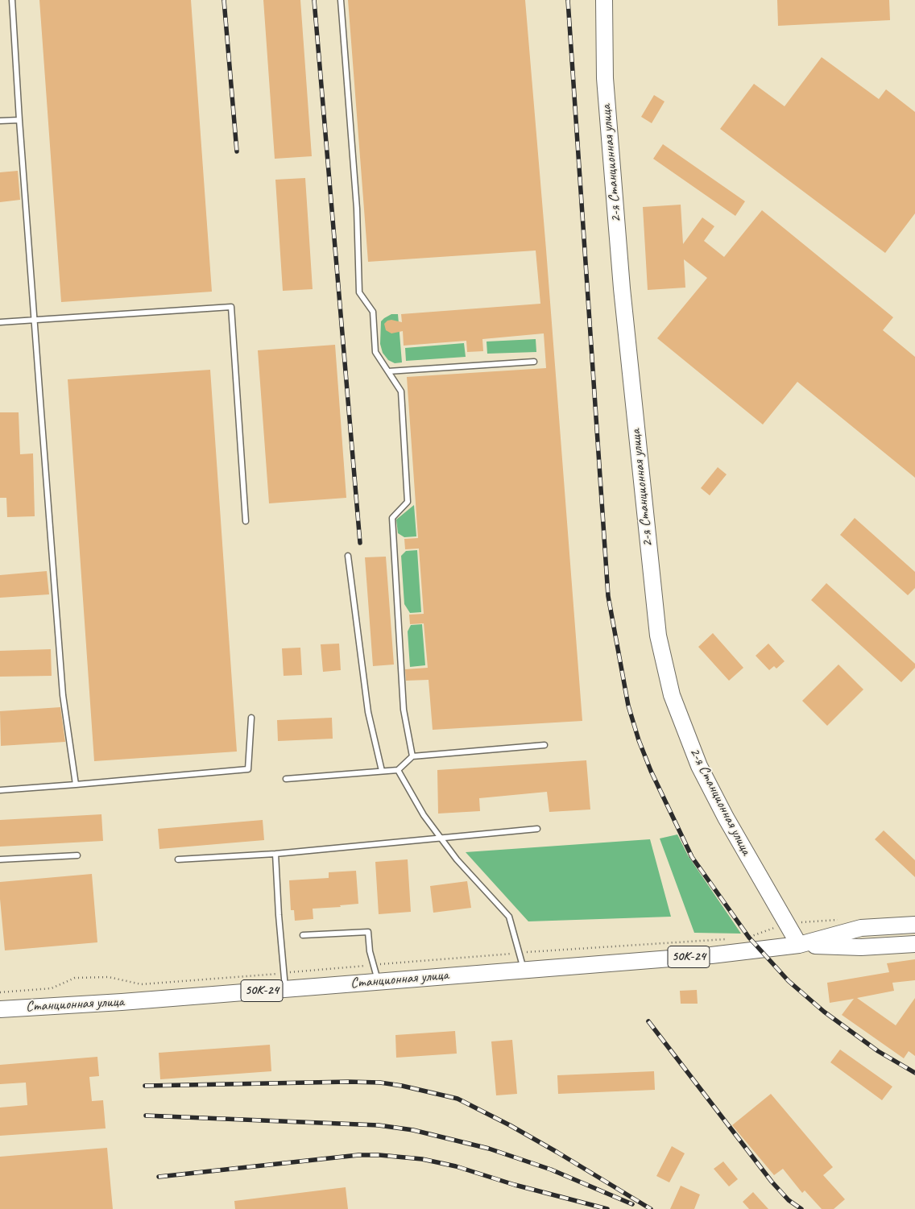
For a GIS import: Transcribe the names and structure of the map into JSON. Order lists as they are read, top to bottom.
{
  "streets": {
    "main road": ["2-я Станционная улица", "50К-24", "Станционная улица"]
  },
  "crossings": [
    ["2-я Станционная улица", "Станционная улица"]
  ]
}
